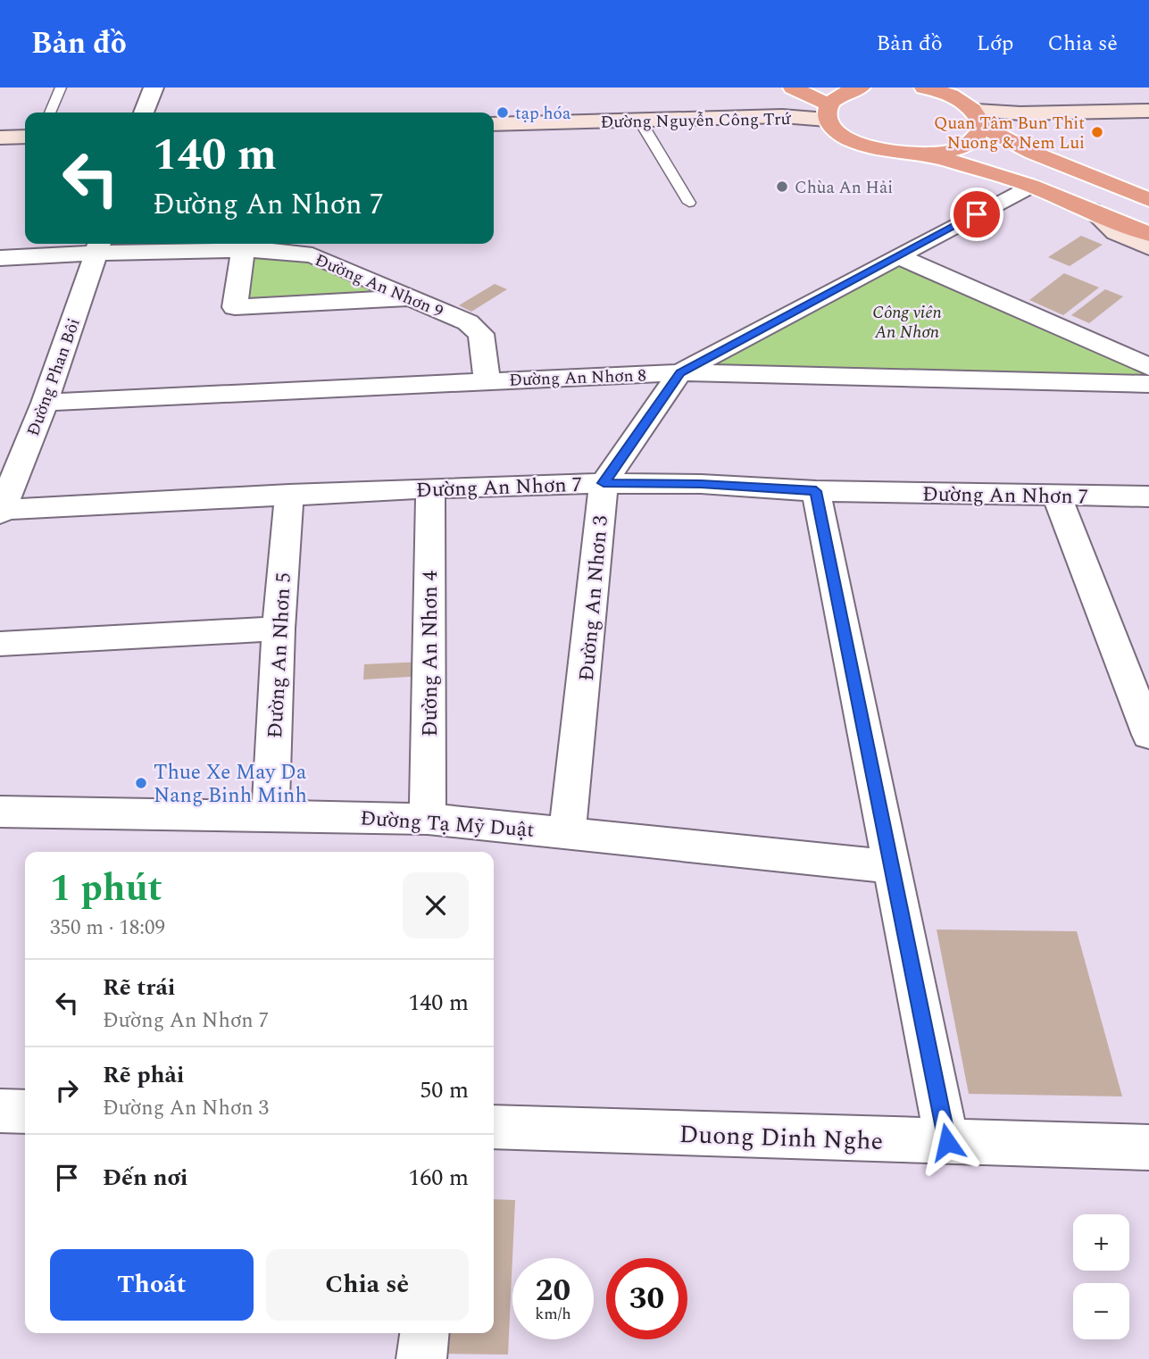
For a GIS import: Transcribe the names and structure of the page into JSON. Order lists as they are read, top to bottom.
{
  "streets": {
    "street": [
      "Đường Nguyễn Công Trứ",
      "Đường An Nhơn 9",
      "Đường Phan Bôi",
      "Đường An Nhơn 8",
      "Đường An Nhơn 7",
      "Đường An Nhơn 3",
      "Đường An Nhơn 4",
      "Đường An Nhơn 5",
      "Đường Tạ Mỹ Duật",
      "Duong Dinh Nghe"
    ]
  },
  "crossings": [
    ["Đường An Nhơn 9", "Đường Phan Bôi"],
    ["Đường An Nhơn 9", "Đường An Nhơn 8"],
    ["Đường Phan Bôi", "Đường An Nhơn 8"],
    ["Đường Phan Bôi", "Đường An Nhơn 7"],
    ["Đường An Nhơn 8", "Đường An Nhơn 3"],
    ["Đường An Nhơn 7", "Đường An Nhơn 3"],
    ["Đường An Nhơn 7", "Đường An Nhơn 4"],
    ["Đường An Nhơn 7", "Đường An Nhơn 5"],
    ["Đường An Nhơn 3", "Đường Tạ Mỹ Duật"],
    ["Đường An Nhơn 4", "Đường Tạ Mỹ Duật"],
    ["Đường An Nhơn 5", "Đường Tạ Mỹ Duật"]
  ],
  "parks": ["Công viên An Nhơn"],
  "places": [
    "tạp hóa",
    "Quan Tâm Bun Thit Nuong & Nem Lui",
    "Chùa An Hải",
    "Thue Xe May Da Nang Binh Minh"
  ],
  "page": {
    "header": "Bản đồ",
    "nav": ["Bản đồ", "Lớp", "Chia sẻ"],
    "turn": ["140 m", "Đường An Nhơn 7"],
    "heading": ["1 phút", "350 m · 18:09"],
    "list": [
      {
        "name": "Rẽ trái",
        "note": "Đường An Nhơn 7",
        "value": "140 m"
      },
      {
        "name": "Rẽ phải",
        "note": "Đường An Nhơn 3",
        "value": "50 m"
      },
      {
        "name": "Đến nơi",
        "value": "160 m"
      }
    ],
    "map_buttons": ["+", "−"],
    "buttons": ["Thoát", "Chia sẻ"],
    "speed": "20 km/h",
    "limit": "30"
  }
}
